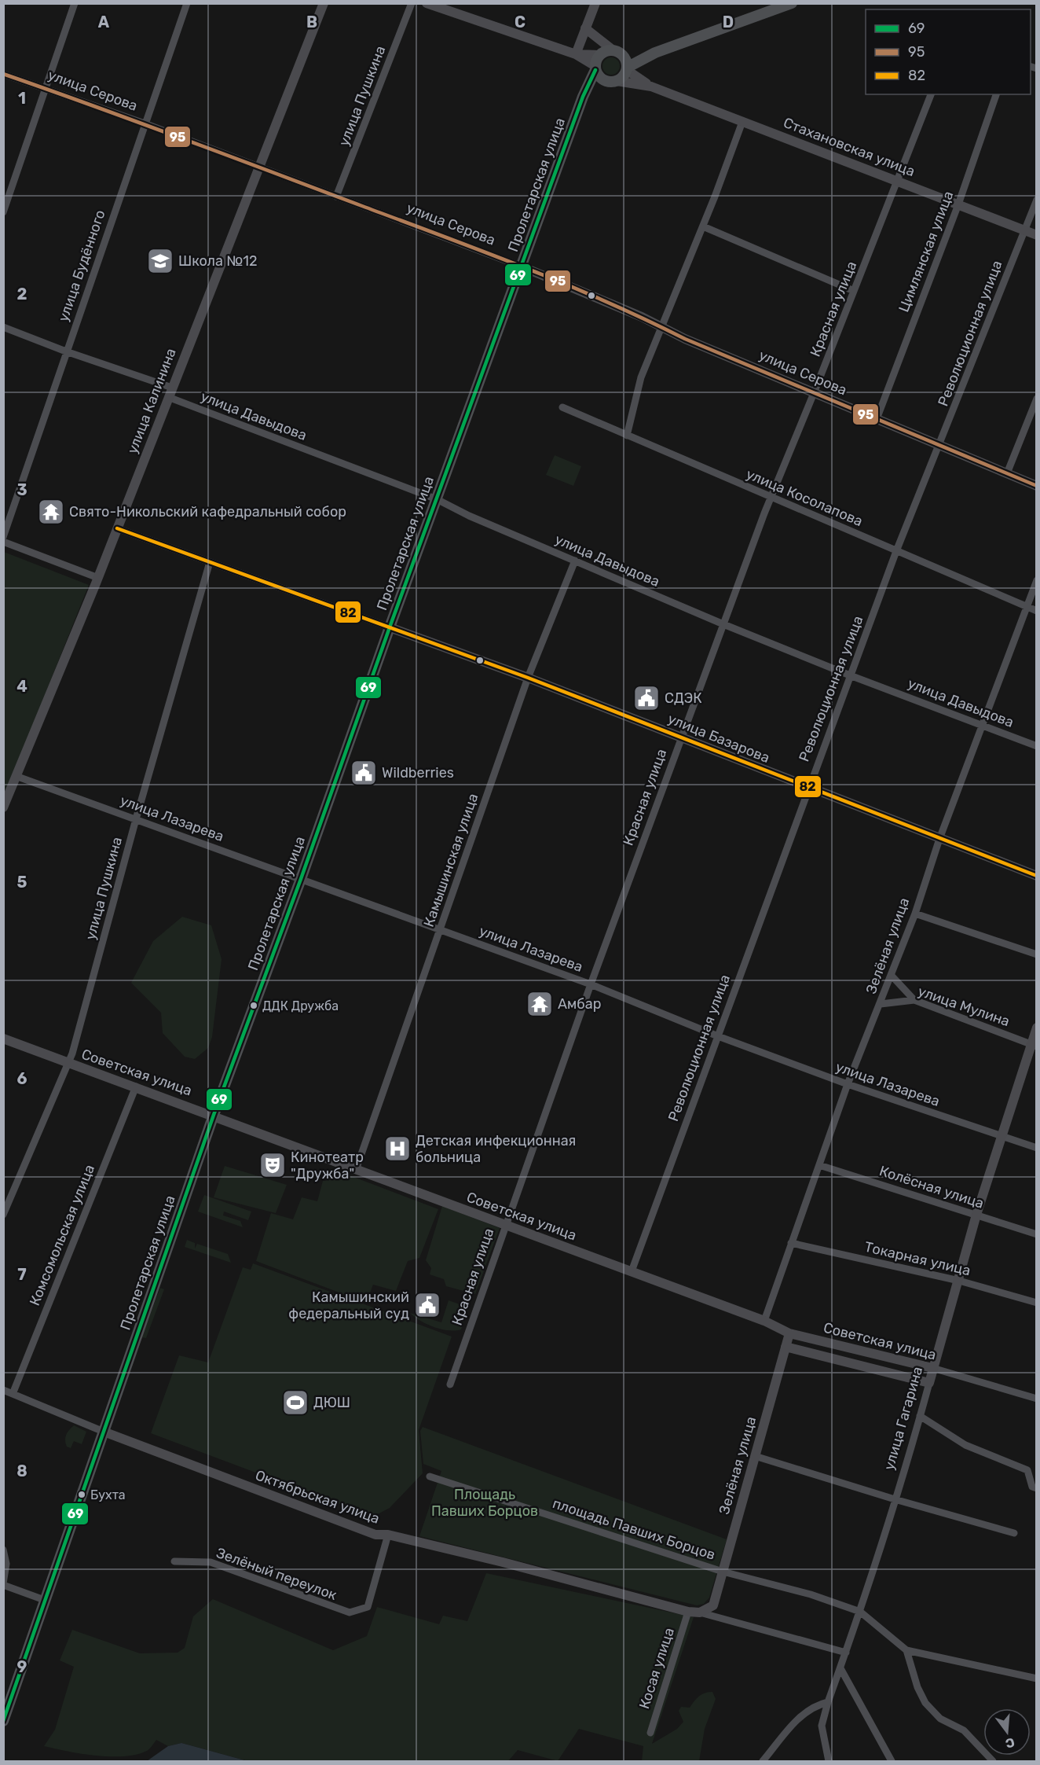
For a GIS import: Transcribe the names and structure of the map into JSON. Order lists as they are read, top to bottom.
{
  "streets": {
    "main road": ["Пролетарская улица"],
    "street": [
      "улица Серова",
      "улица Пушкина",
      "Стахановская улица",
      "Цимлянская улица",
      "улица Будённого",
      "Красная улица",
      "Революционная улица",
      "улица Калинина",
      "улица Давыдова",
      "улица Косолапова",
      "улица Базарова",
      "улица Лазарева",
      "Камышинская улица",
      "Зелёная улица",
      "улица Мулина",
      "Советская улица",
      "Колёсная улица",
      "Комсомольская улица",
      "Токарная улица",
      "улица Гагарина",
      "Октябрьская улица",
      "площадь Павших Борцов",
      "Зелёный переулок",
      "Косая улица"
    ]
  },
  "crossings": [
    ["улица Серова", "улица Пушкина"],
    ["улица Серова", "Пролетарская улица"],
    ["улица Серова", "Цимлянская улица"],
    ["улица Серова", "улица Будённого"],
    ["улица Серова", "Красная улица"],
    ["улица Серова", "Революционная улица"],
    ["улица Серова", "улица Калинина"],
    ["улица Пушкина", "улица Лазарева"],
    ["улица Пушкина", "Советская улица"],
    ["Стахановская улица", "Пролетарская улица"],
    ["Стахановская улица", "Цимлянская улица"],
    ["Стахановская улица", "Красная улица"],
    ["Стахановская улица", "Революционная улица"],
    ["Пролетарская улица", "улица Давыдова"],
    ["Пролетарская улица", "улица Базарова"],
    ["Пролетарская улица", "улица Лазарева"],
    ["Пролетарская улица", "Советская улица"],
    ["Пролетарская улица", "Октябрьская улица"],
    ["Красная улица", "улица Давыдова"],
    ["Красная улица", "улица Косолапова"],
    ["Красная улица", "улица Базарова"],
    ["Красная улица", "улица Лазарева"],
    ["Красная улица", "Советская улица"],
    ["Революционная улица", "улица Давыдова"],
    ["Революционная улица", "улица Косолапова"],
    ["Революционная улица", "улица Базарова"],
    ["Революционная улица", "улица Лазарева"],
    ["Революционная улица", "Советская улица"],
    ["улица Калинина", "улица Давыдова"],
    ["улица Калинина", "улица Лазарева"],
    ["улица Давыдова", "Камышинская улица"],
    ["улица Давыдова", "Зелёная улица"],
    ["улица Косолапова", "Зелёная улица"],
    ["улица Базарова", "Камышинская улица"],
    ["улица Базарова", "Зелёная улица"],
    ["улица Лазарева", "Камышинская улица"],
    ["улица Лазарева", "Зелёная улица"],
    ["улица Лазарева", "улица Гагарина"],
    ["Камышинская улица", "Советская улица"],
    ["Зелёная улица", "улица Мулина"],
    ["Зелёная улица", "Советская улица"],
    ["Зелёная улица", "Колёсная улица"],
    ["Зелёная улица", "Токарная улица"],
    ["Зелёная улица", "Октябрьская улица"],
    ["Зелёная улица", "площадь Павших Борцов"],
    ["улица Мулина", "улица Гагарина"],
    ["Советская улица", "Комсомольская улица"],
    ["Советская улица", "улица Гагарина"],
    ["Колёсная улица", "улица Гагарина"],
    ["Комсомольская улица", "Октябрьская улица"],
    ["Токарная улица", "улица Гагарина"],
    ["улица Гагарина", "площадь Павших Борцов"],
    ["Октябрьская улица", "Зелёный переулок"],
    ["Октябрьская улица", "Косая улица"]
  ],
  "parks": ["Площадь Павших Борцов"],
  "places": {
    "school or university": ["Школа №12"],
    "temple": ["Свято-Никольский кафедральный собор", "Амбар"],
    "public building": ["СДЭК", "Wildberries", "Камышинский федеральный суд"],
    "other": ["ДДК Дружба", "Бухта"],
    "hospital": ["Детская инфекционная больница"],
    "theatre": ["Кинотеатр \"Дружба\""],
    "sports": ["ДЮШ"]
  },
  "lines": ["transit line 69", "transit line 95", "transit line 82"],
  "legend": ["69", "95", "82"],
  "north": "bottom",
  "grid": {
    "columns": [
      "A",
      "B",
      "C",
      "D"
    ],
    "rows": [
      "1",
      "2",
      "3",
      "4",
      "5",
      "6",
      "7",
      "8",
      "9"
    ]
  }
}
